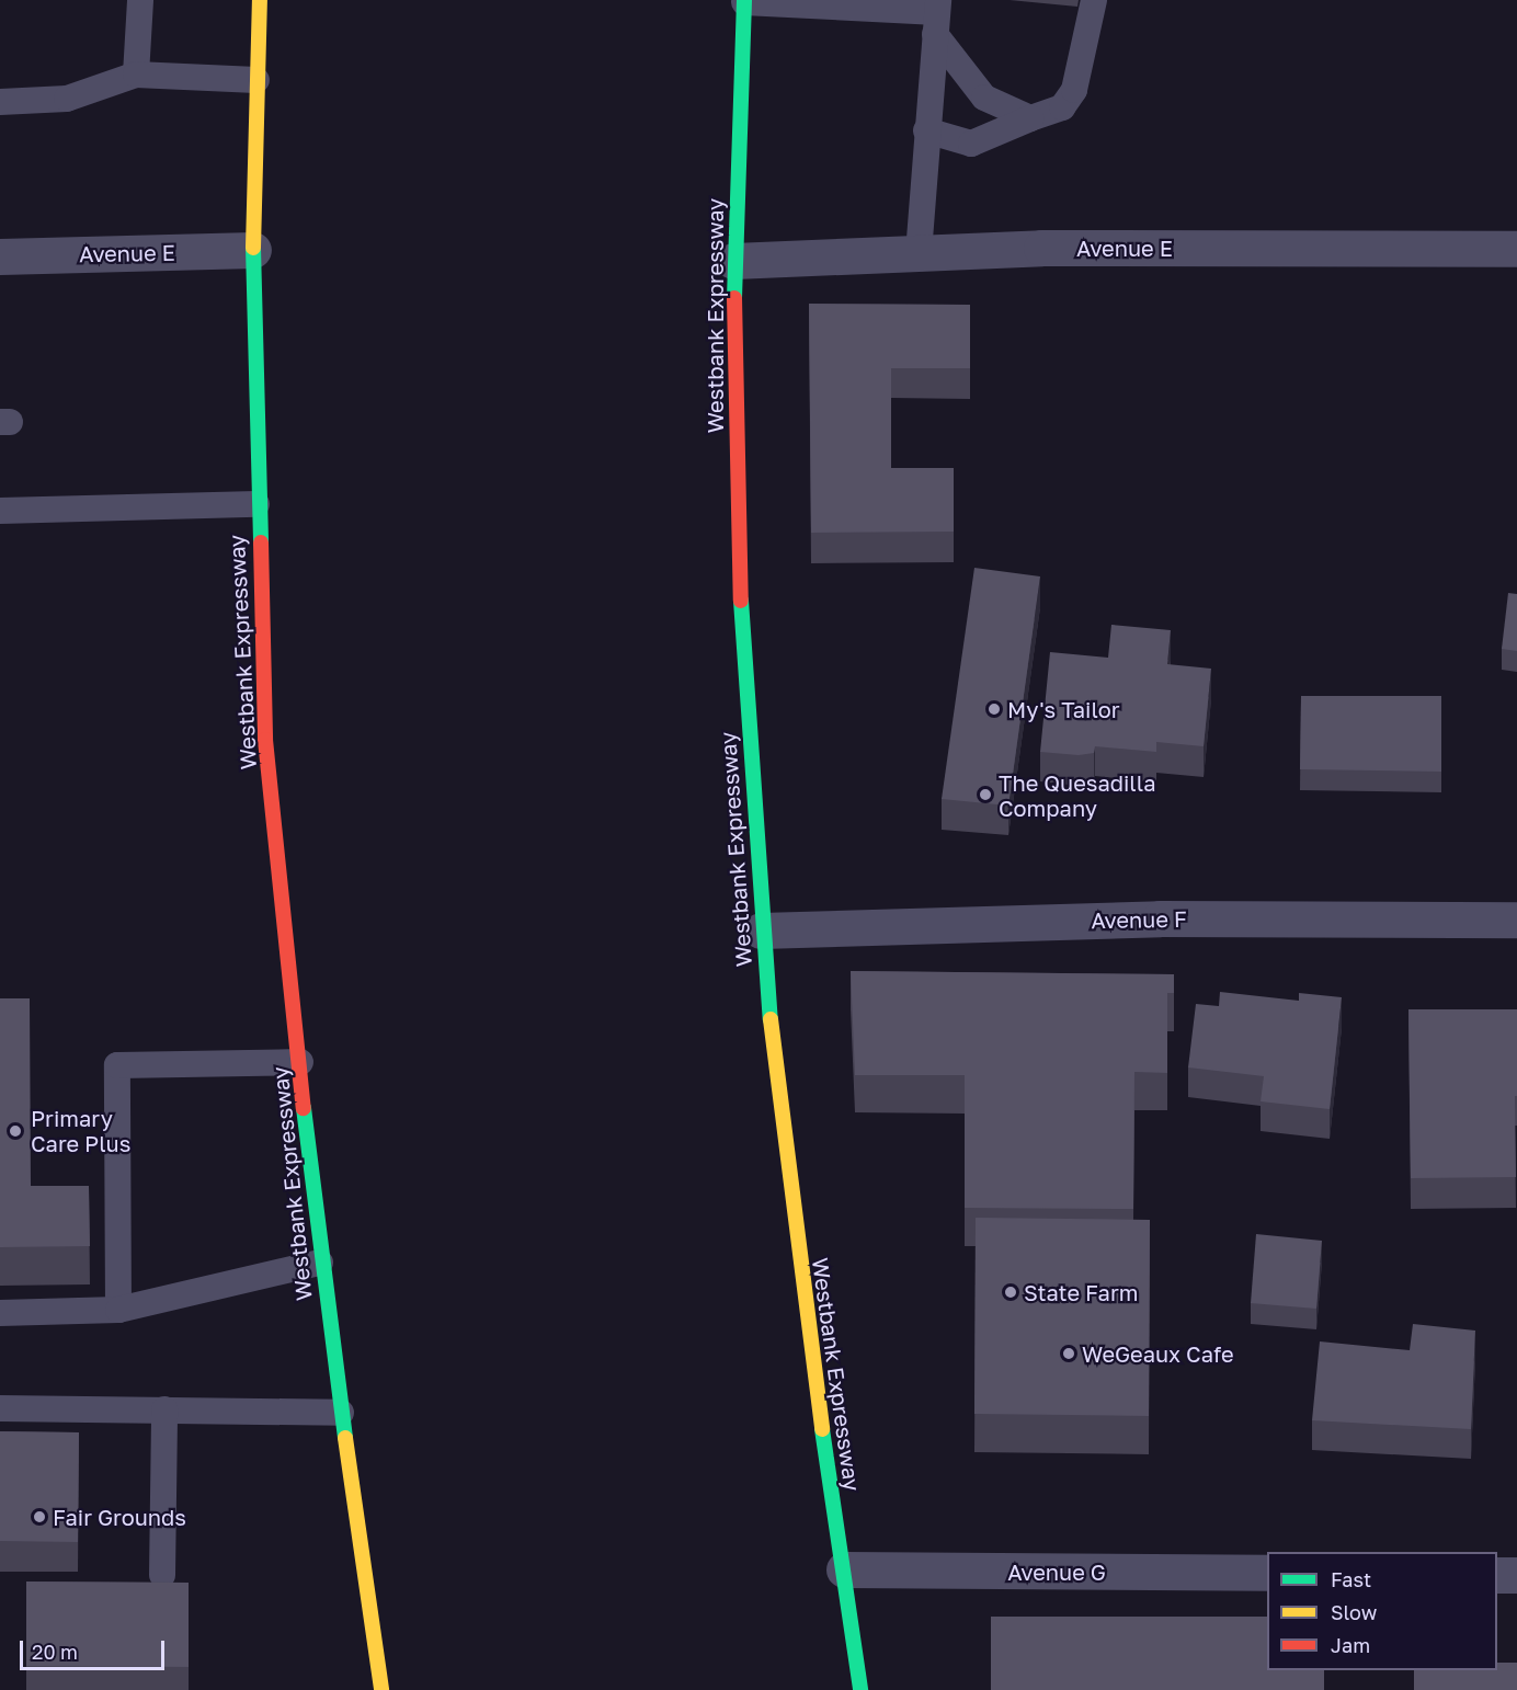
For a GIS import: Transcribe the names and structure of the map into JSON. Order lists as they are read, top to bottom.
{
  "streets": {
    "highway": ["Westbank Expressway"],
    "street": ["Avenue E", "Avenue F", "Avenue G"]
  },
  "crossings": [
    ["Avenue E", "Westbank Expressway"],
    ["Westbank Expressway", "Avenue F"],
    ["Westbank Expressway", "Avenue G"]
  ],
  "places": [
    "My's Tailor",
    "The Quesadilla Company",
    "Primary Care Plus",
    "State Farm",
    "WeGeaux Cafe",
    "Fair Grounds"
  ],
  "legend": ["Fast", "Slow", "Jam"],
  "scale_bar": "20 m"
}
